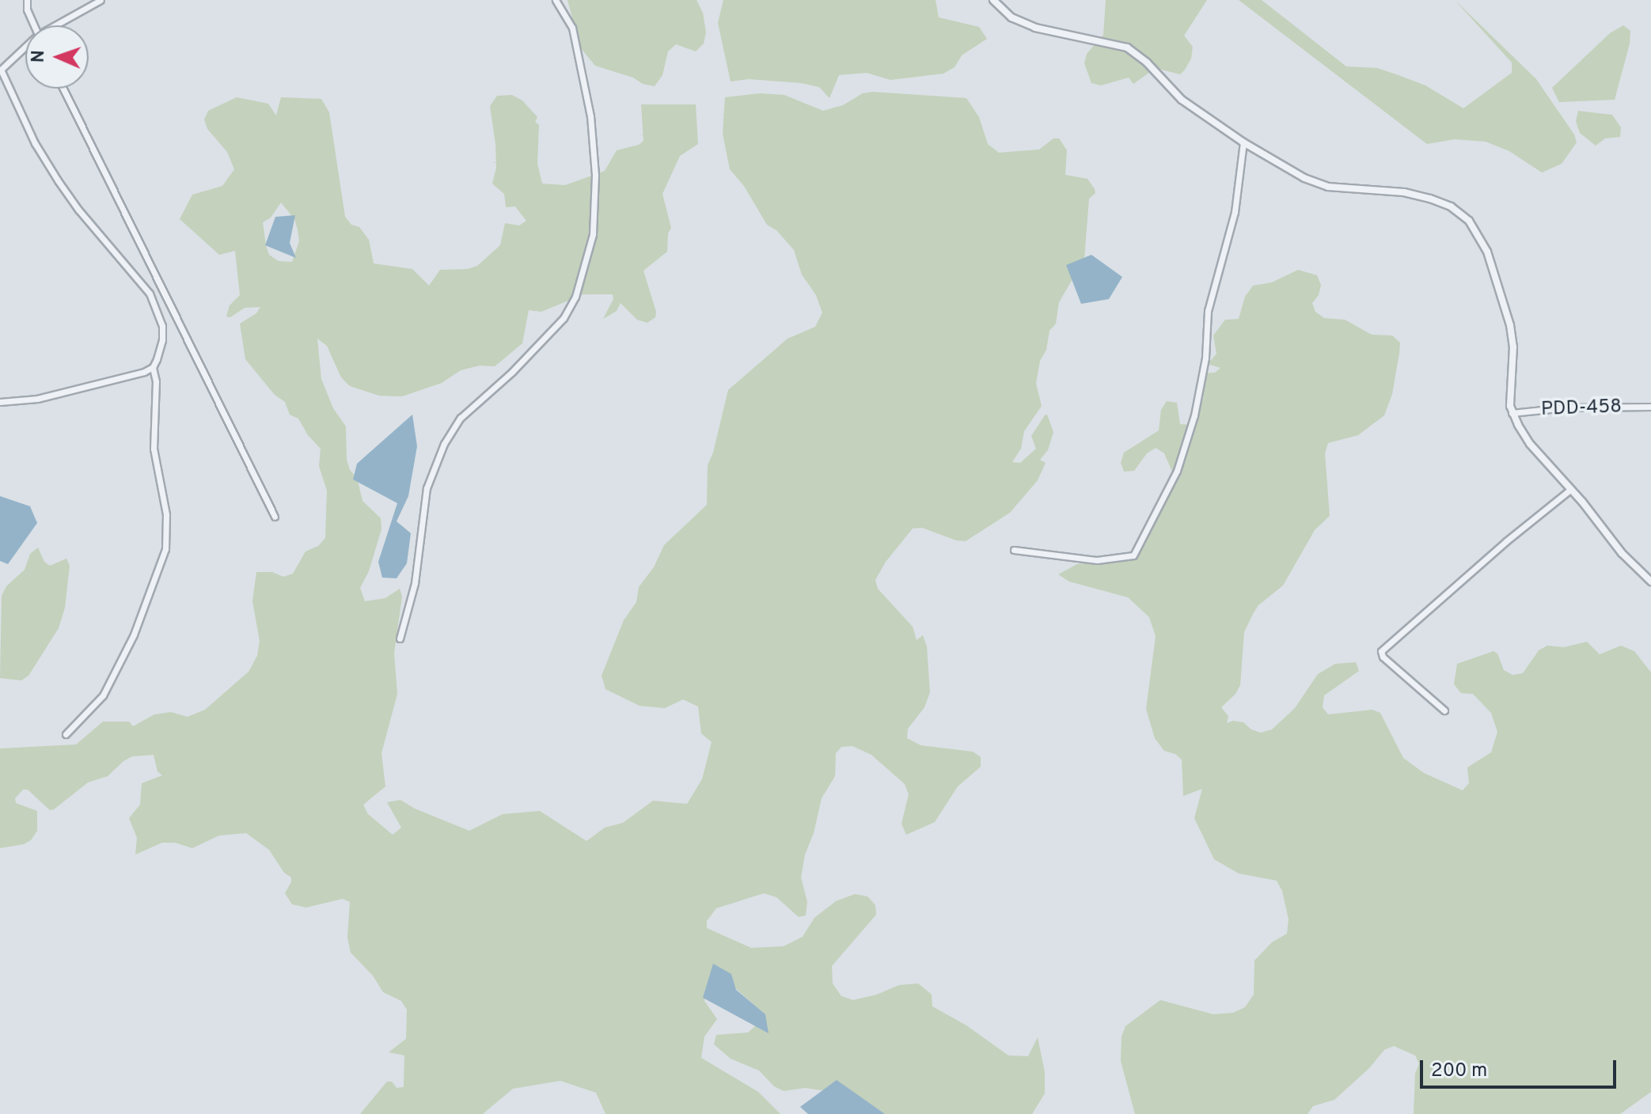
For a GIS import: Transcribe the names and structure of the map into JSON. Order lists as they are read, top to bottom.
{
  "streets": {
    "street": ["PDD-458"]
  },
  "scale_bar": "200 m",
  "north": "left"
}
